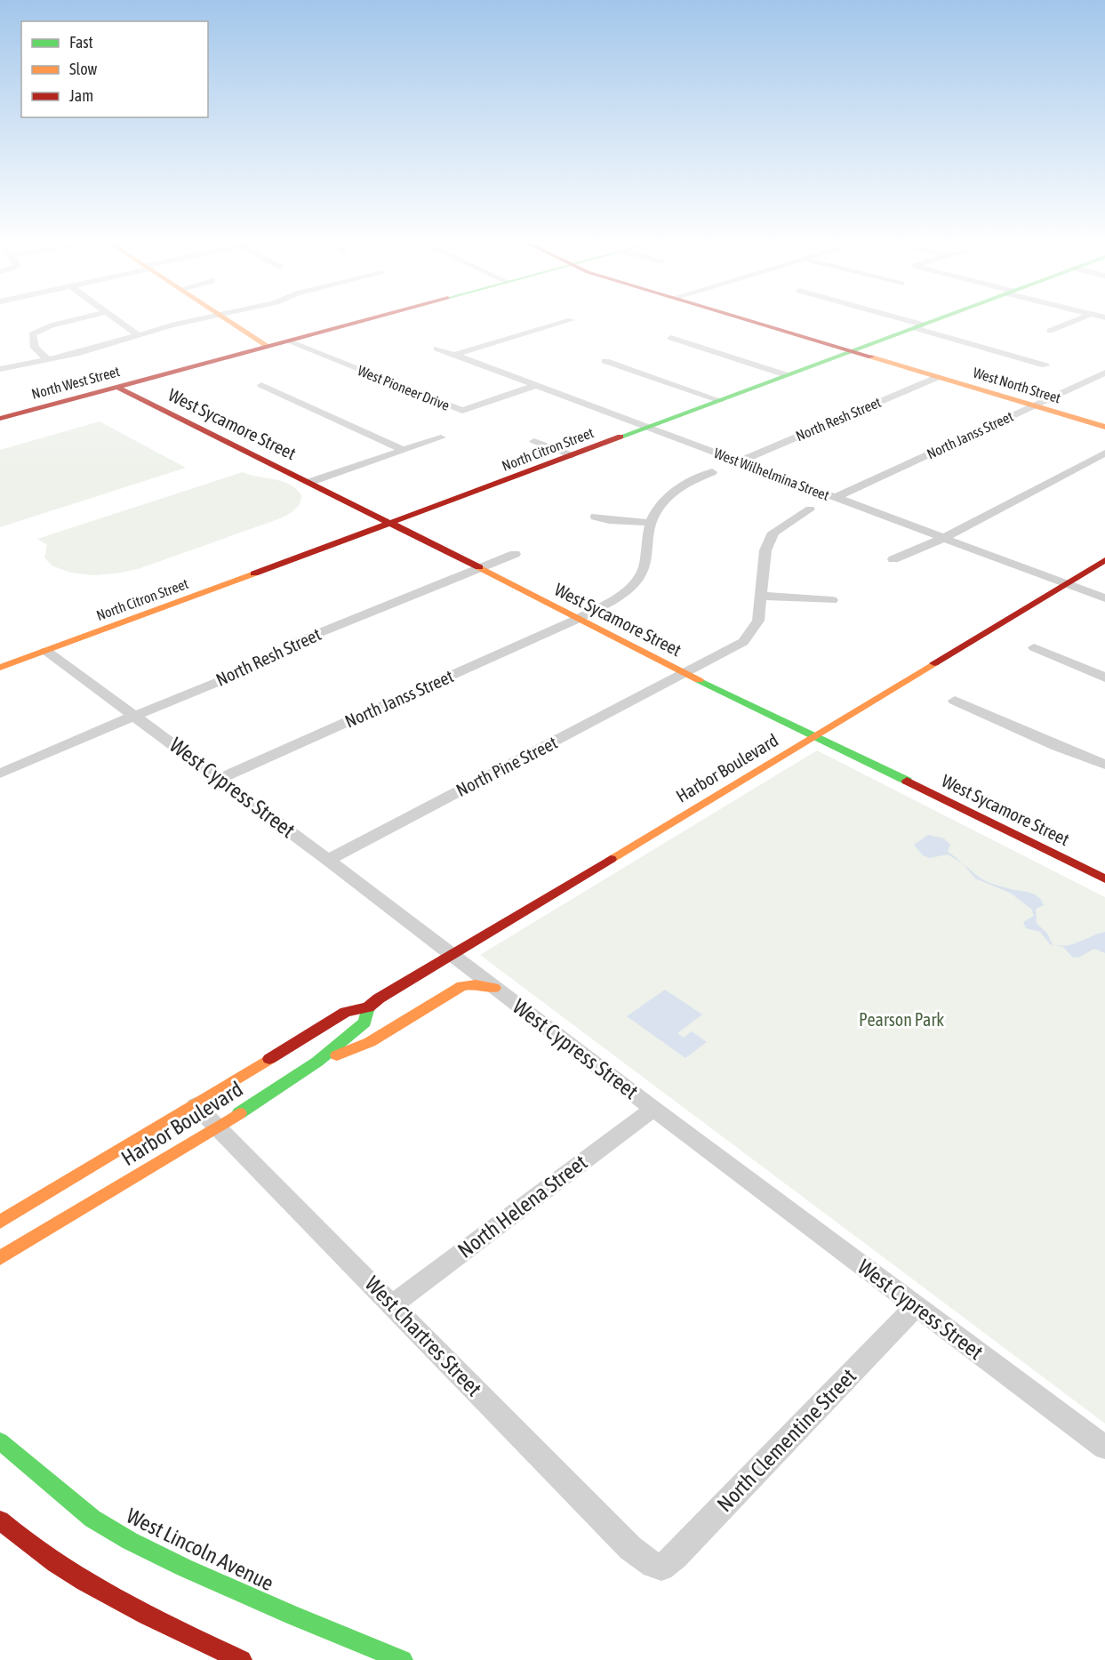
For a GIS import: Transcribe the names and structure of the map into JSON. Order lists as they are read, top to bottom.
{
  "streets": {
    "street": [
      "North West Street",
      "West North Street",
      "West Pioneer Drive",
      "North Resh Street",
      "West Sycamore Street",
      "North Janss Street",
      "North Citron Street",
      "West Wilhelmina Street",
      "North Pine Street",
      "Harbor Boulevard",
      "West Cypress Street",
      "North Helena Street",
      "West Chartres Street",
      "North Clementine Street",
      "West Lincoln Avenue"
    ]
  },
  "crossings": [
    ["North West Street", "West Pioneer Drive"],
    ["North West Street", "West Sycamore Street"],
    ["West North Street", "North Resh Street"],
    ["West North Street", "North Janss Street"],
    ["West North Street", "North Citron Street"],
    ["West Pioneer Drive", "West Wilhelmina Street"],
    ["North Resh Street", "West Sycamore Street"],
    ["North Resh Street", "West Wilhelmina Street"],
    ["North Resh Street", "West Cypress Street"],
    ["West Sycamore Street", "North Janss Street"],
    ["West Sycamore Street", "North Citron Street"],
    ["West Sycamore Street", "North Pine Street"],
    ["West Sycamore Street", "Harbor Boulevard"],
    ["North Janss Street", "West Wilhelmina Street"],
    ["North Janss Street", "West Cypress Street"],
    ["North Citron Street", "West Wilhelmina Street"],
    ["North Citron Street", "West Cypress Street"],
    ["West Wilhelmina Street", "Harbor Boulevard"],
    ["North Pine Street", "West Cypress Street"],
    ["Harbor Boulevard", "West Cypress Street"],
    ["Harbor Boulevard", "West Chartres Street"],
    ["West Cypress Street", "North Helena Street"],
    ["West Cypress Street", "North Clementine Street"],
    ["North Helena Street", "West Chartres Street"],
    ["West Chartres Street", "North Clementine Street"]
  ],
  "parks": ["Pearson Park"],
  "legend": ["Fast", "Slow", "Jam"]
}
